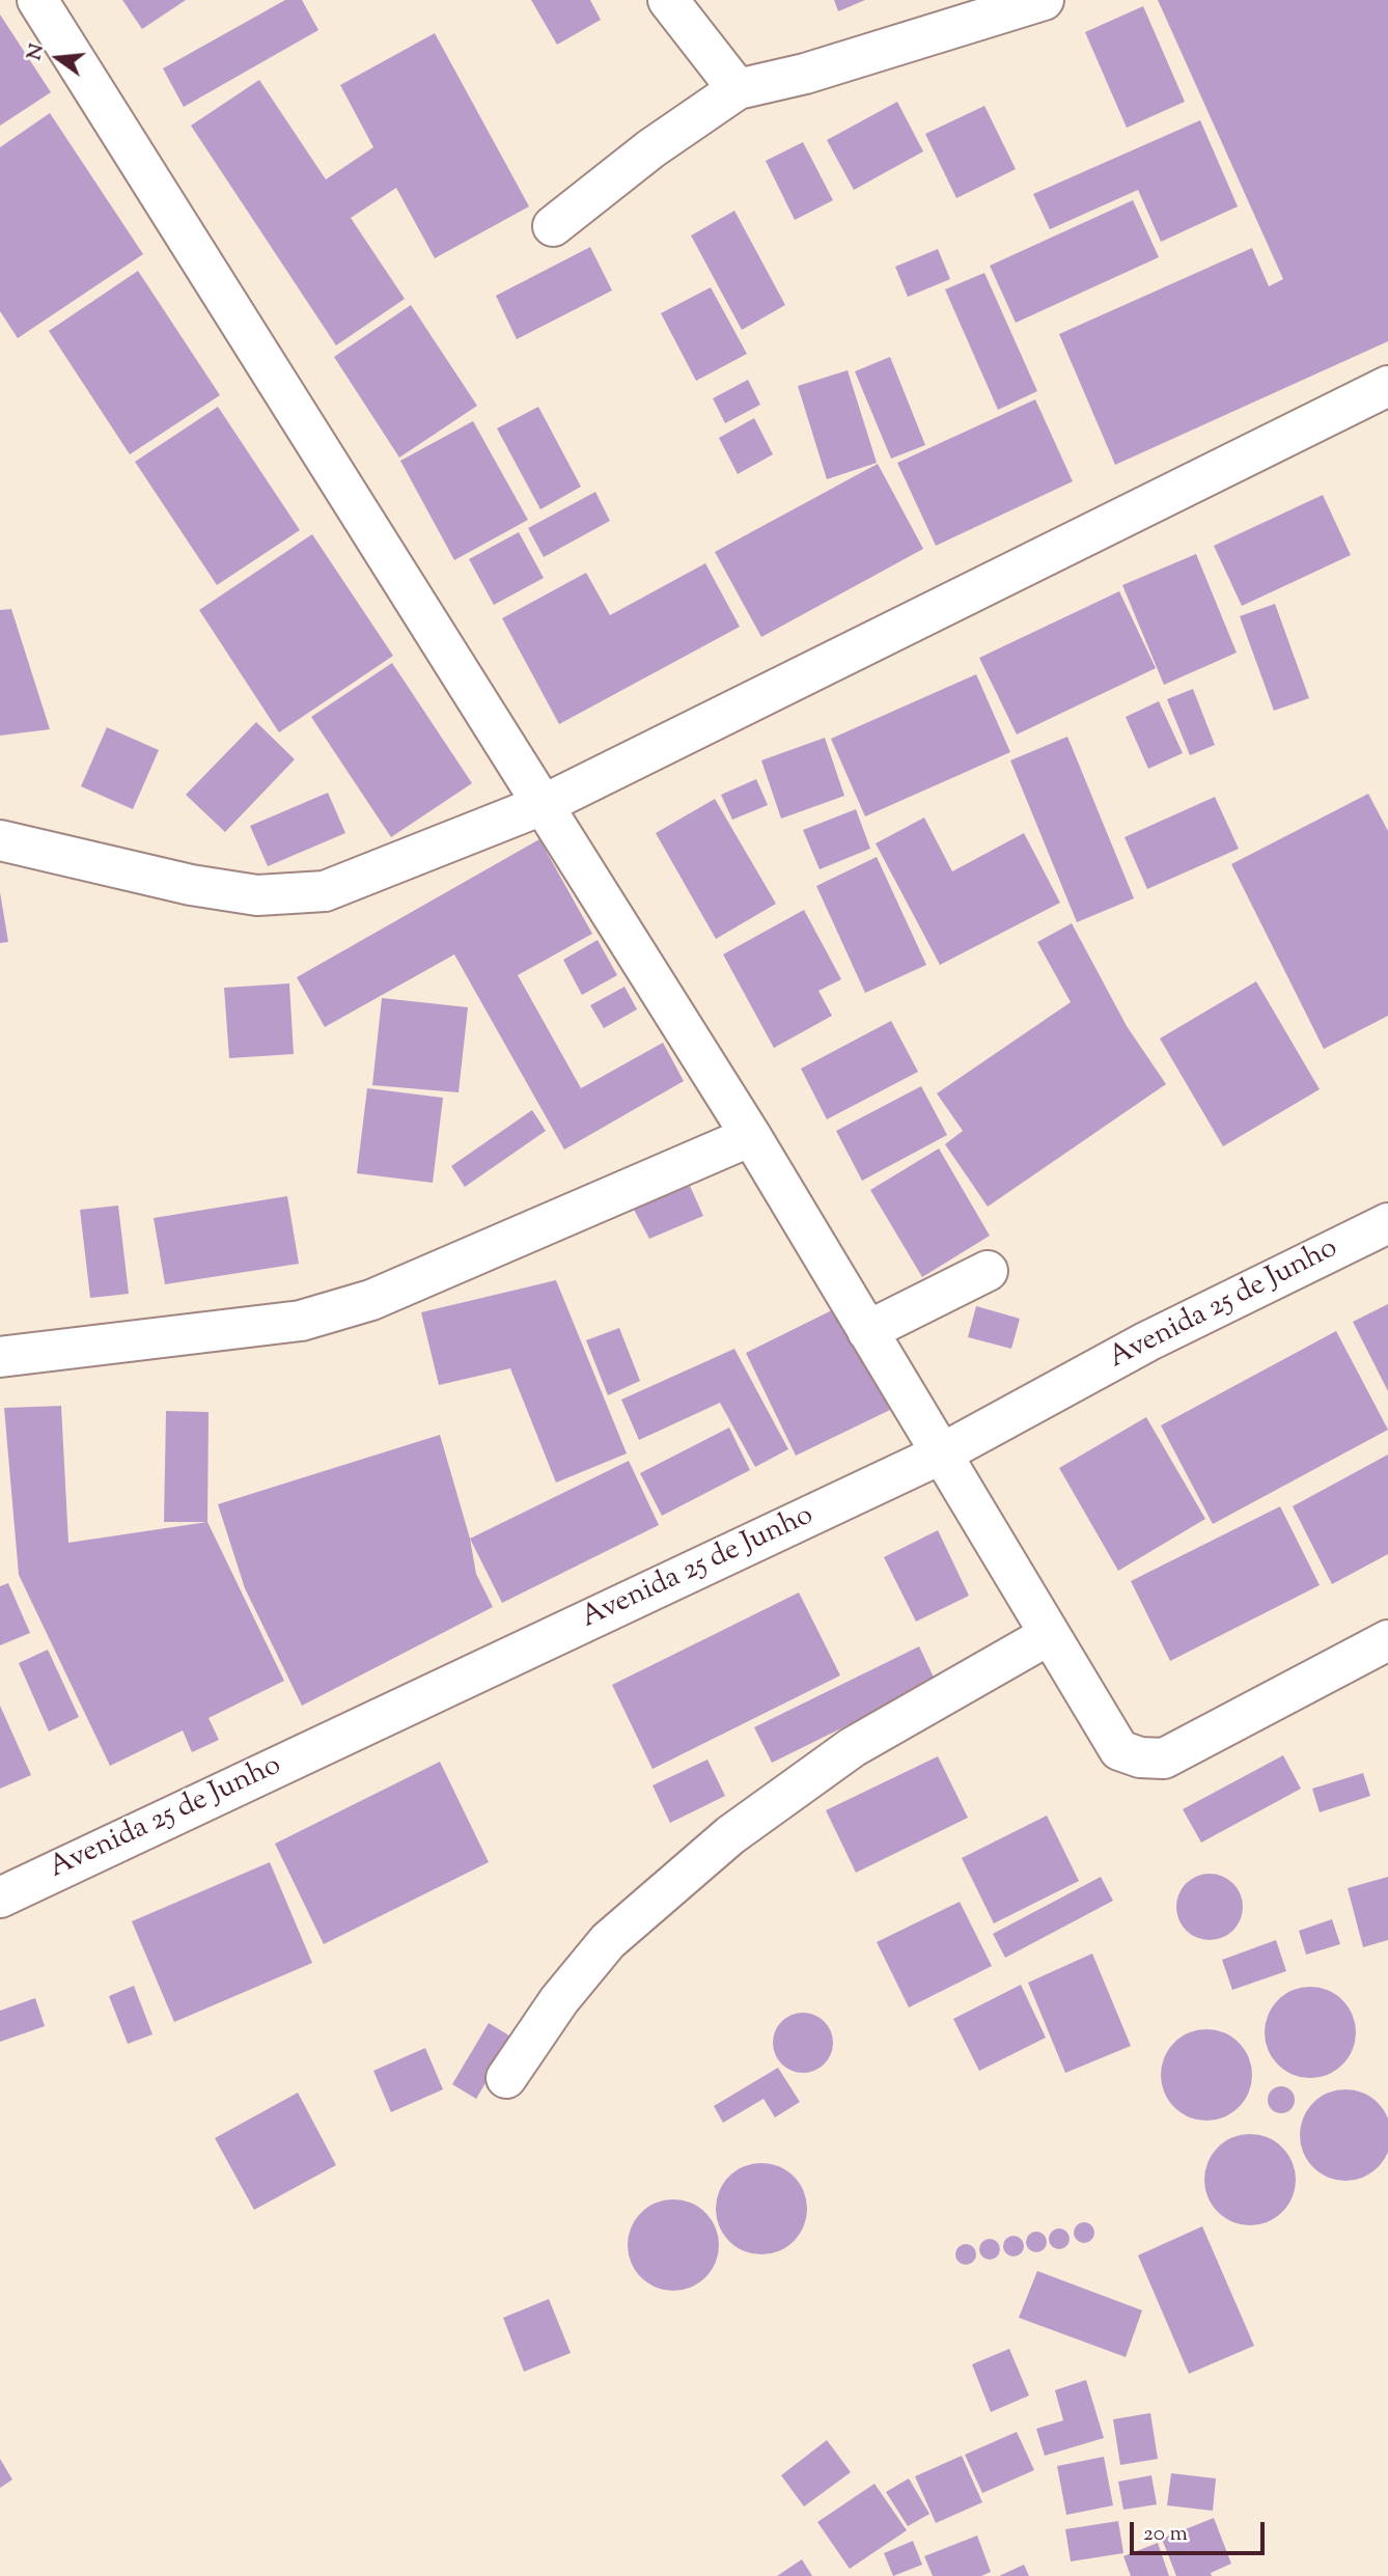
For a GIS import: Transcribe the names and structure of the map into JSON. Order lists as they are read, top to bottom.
{
  "streets": {
    "street": ["Avenida 25 de Junho"]
  },
  "scale_bar": "20 m",
  "north": "left"
}
